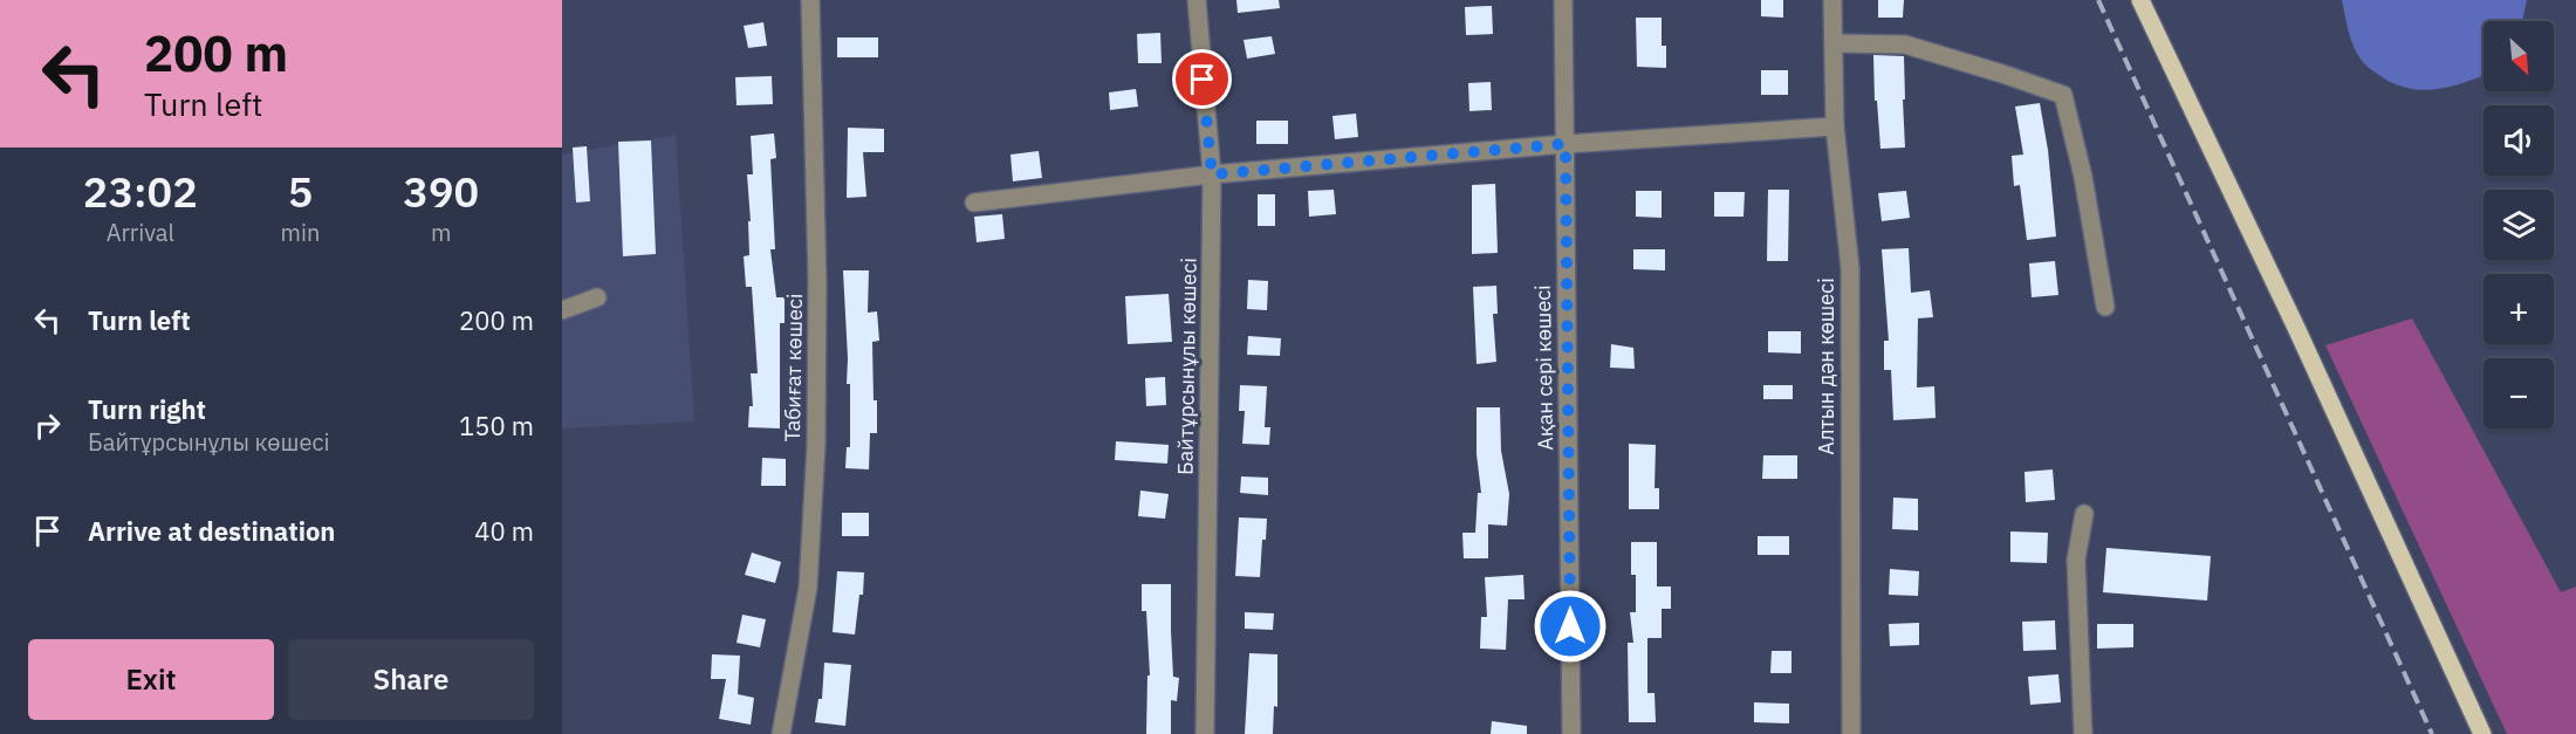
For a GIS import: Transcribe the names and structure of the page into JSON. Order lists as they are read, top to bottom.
{
  "streets": {
    "street": [
      "Байтұрсынұлы көшесі",
      "Алтын дән көшесі",
      "Табиғат көшесі",
      "Ақан сері көшесі"
    ]
  },
  "north": "bottom right",
  "page": {
    "turn": ["200 m", "Turn left"],
    "map_buttons": ["+", "−"],
    "eta": [
      "23:02",
      "Arrival",
      "5",
      "min",
      "390",
      "m"
    ],
    "list": [
      {
        "name": "Turn left",
        "value": "200 m"
      },
      {
        "name": "Turn right",
        "note": "Байтұрсынұлы көшесі",
        "value": "150 m"
      },
      {
        "name": "Arrive at destination",
        "value": "40 m"
      }
    ],
    "buttons": ["Exit", "Share"]
  }
}
